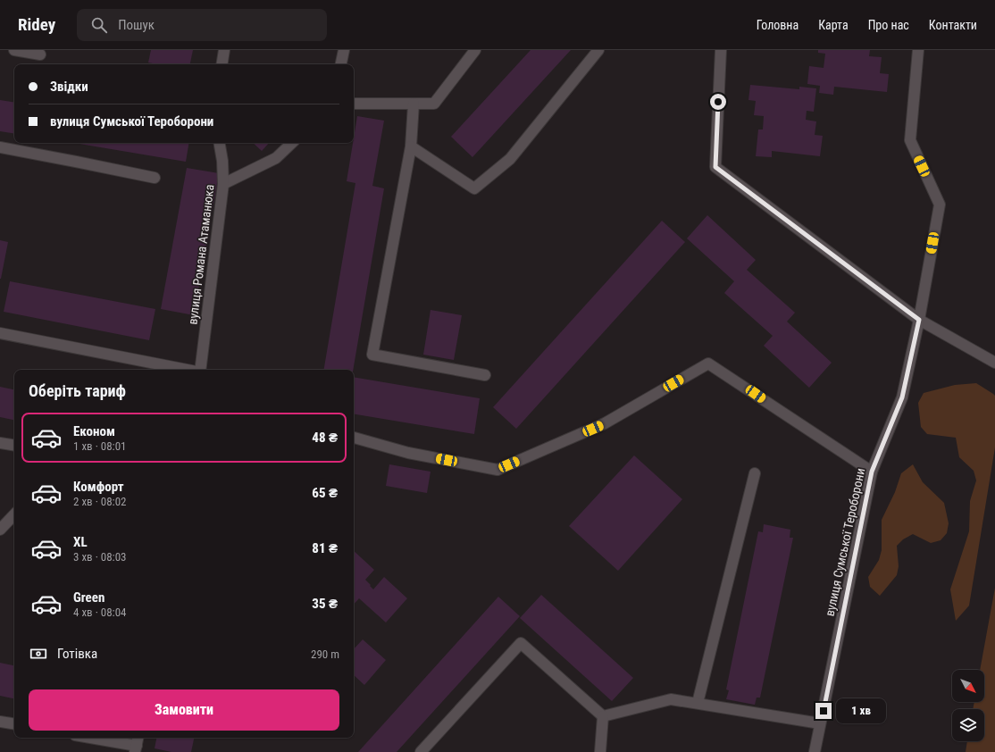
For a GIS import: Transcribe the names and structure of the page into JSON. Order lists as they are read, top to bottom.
{
  "streets": {
    "street": ["вулиця Романа Атаманюка", "вулиця Сумської Тероборони"]
  },
  "north": "bottom right",
  "page": {
    "header": "Ridey",
    "search": "Пошук",
    "nav": [
      "Головна",
      "Карта",
      "Про нас",
      "Контакти"
    ],
    "banner": ["Звідки", "вулиця Сумської Тероборони"],
    "heading": "Оберіть тариф",
    "list": [
      {
        "name": "Економ",
        "note": "1 хв · 08:01",
        "value": "48 ₴"
      },
      {
        "name": "Комфорт",
        "note": "2 хв · 08:02",
        "value": "65 ₴"
      },
      {
        "name": "XL",
        "note": "3 хв · 08:03",
        "value": "81 ₴"
      },
      {
        "name": "Green",
        "note": "4 хв · 08:04",
        "value": "35 ₴"
      }
    ],
    "pay": ["Готівка", "290 m"],
    "buttons": "Замовити",
    "bubble": "1 хв"
  }
}
